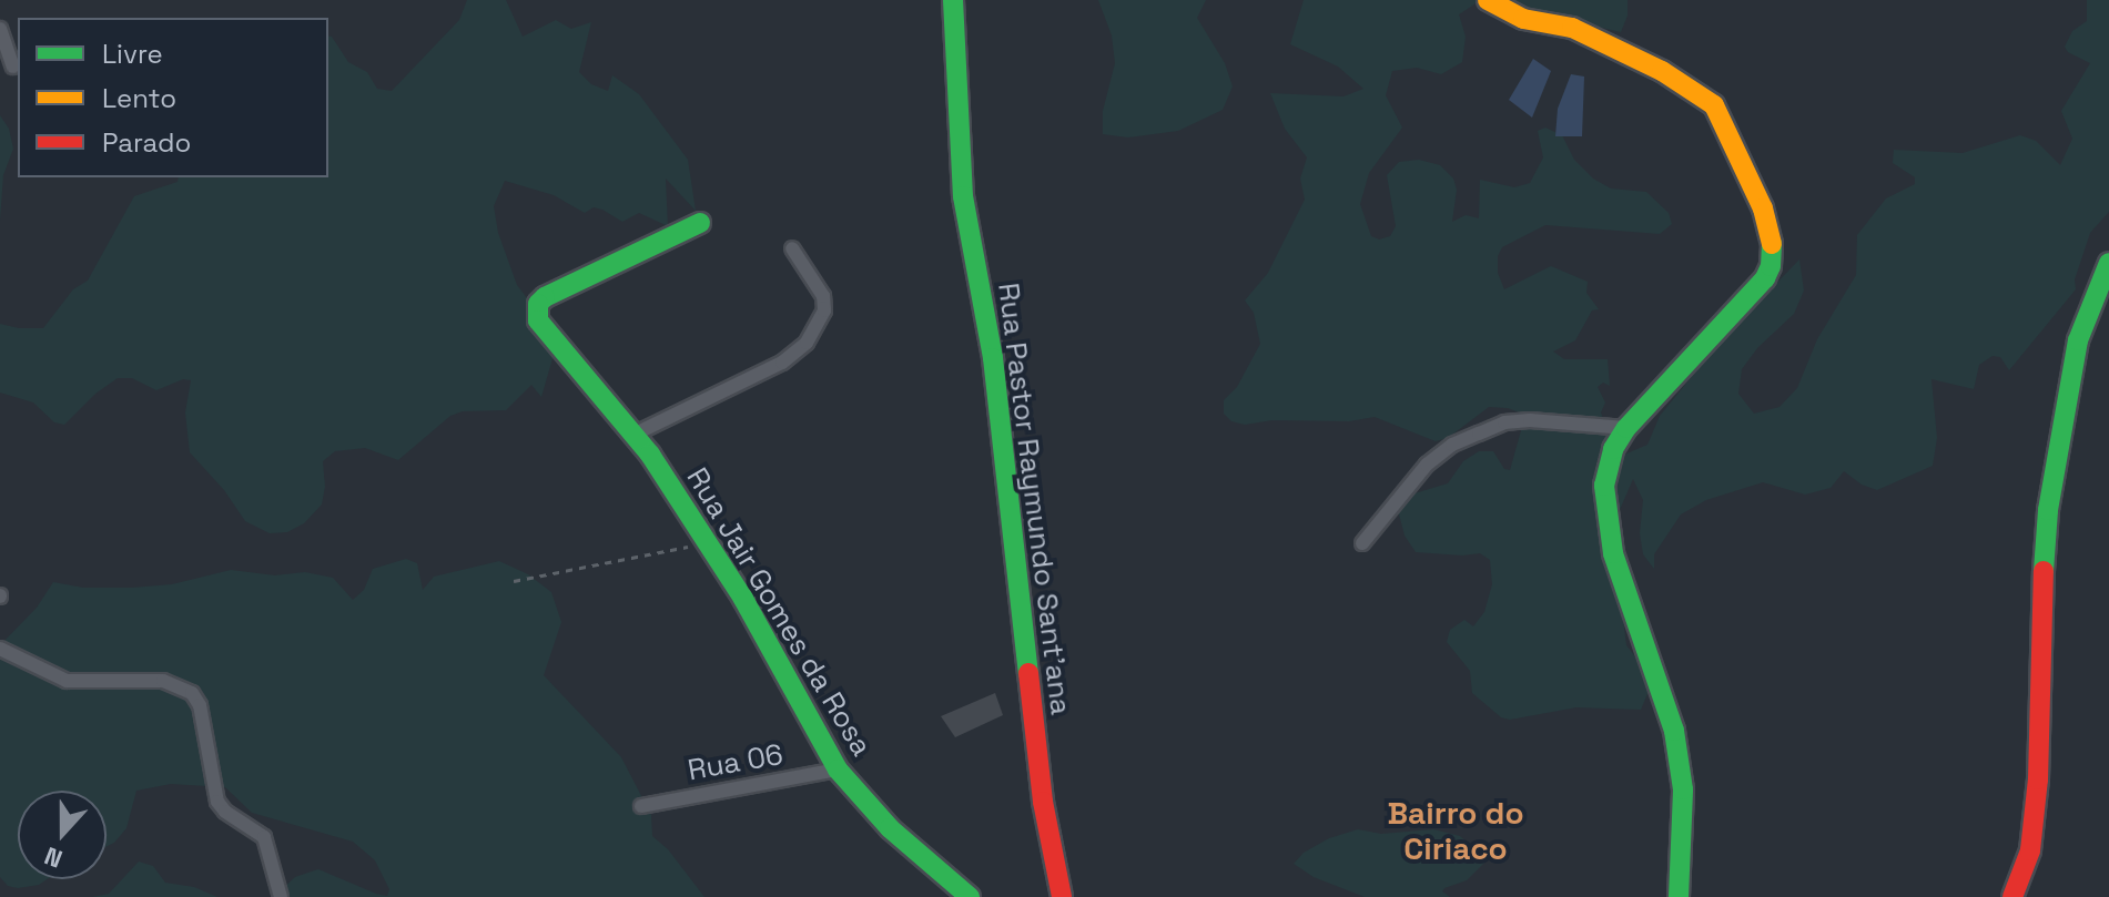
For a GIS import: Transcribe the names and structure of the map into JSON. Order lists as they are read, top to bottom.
{
  "streets": {
    "street": ["Rua Pastor Raymundo Sant’ana", "Rua Jair Gomes da Rosa", "Rua 06"]
  },
  "crossings": [
    ["Rua Jair Gomes da Rosa", "Rua 06"]
  ],
  "districts": ["Bairro do Ciriaco"],
  "legend": ["Livre", "Lento", "Parado"],
  "north": "bottom"
}
